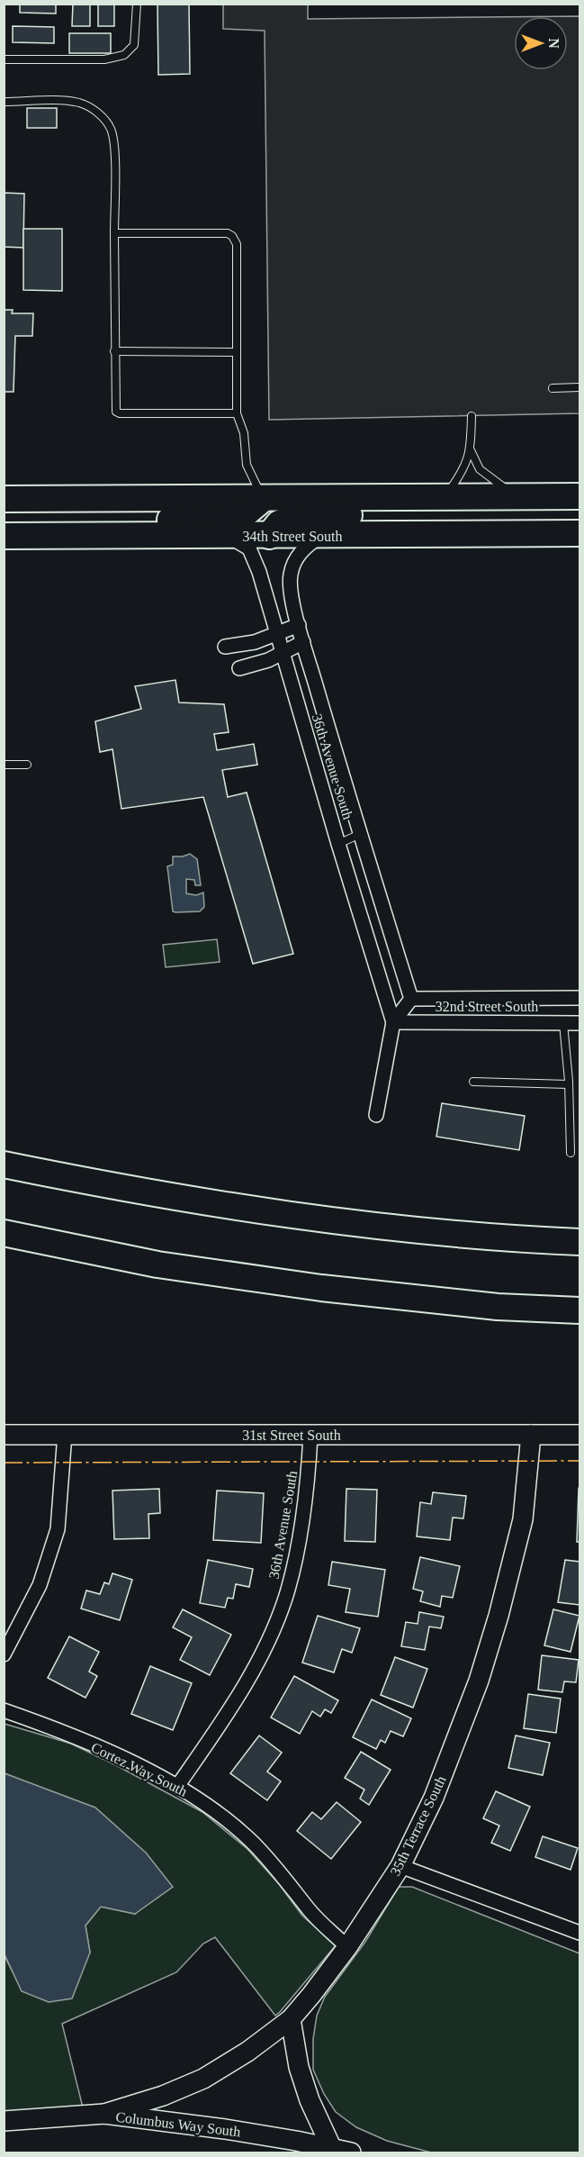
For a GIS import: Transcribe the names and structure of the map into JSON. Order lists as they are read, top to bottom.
{
  "streets": {
    "highway": ["34th Street South"],
    "street": [
      "36th Avenue South",
      "32nd Street South",
      "31st Street South",
      "Cortez Way South",
      "35th Terrace South",
      "Columbus Way South"
    ]
  },
  "crossings": [
    ["34th Street South", "36th Avenue South"],
    ["36th Avenue South", "32nd Street South"],
    ["36th Avenue South", "31st Street South"],
    ["36th Avenue South", "Cortez Way South"],
    ["31st Street South", "35th Terrace South"],
    ["Cortez Way South", "35th Terrace South"],
    ["35th Terrace South", "Columbus Way South"]
  ],
  "north": "right"
}
